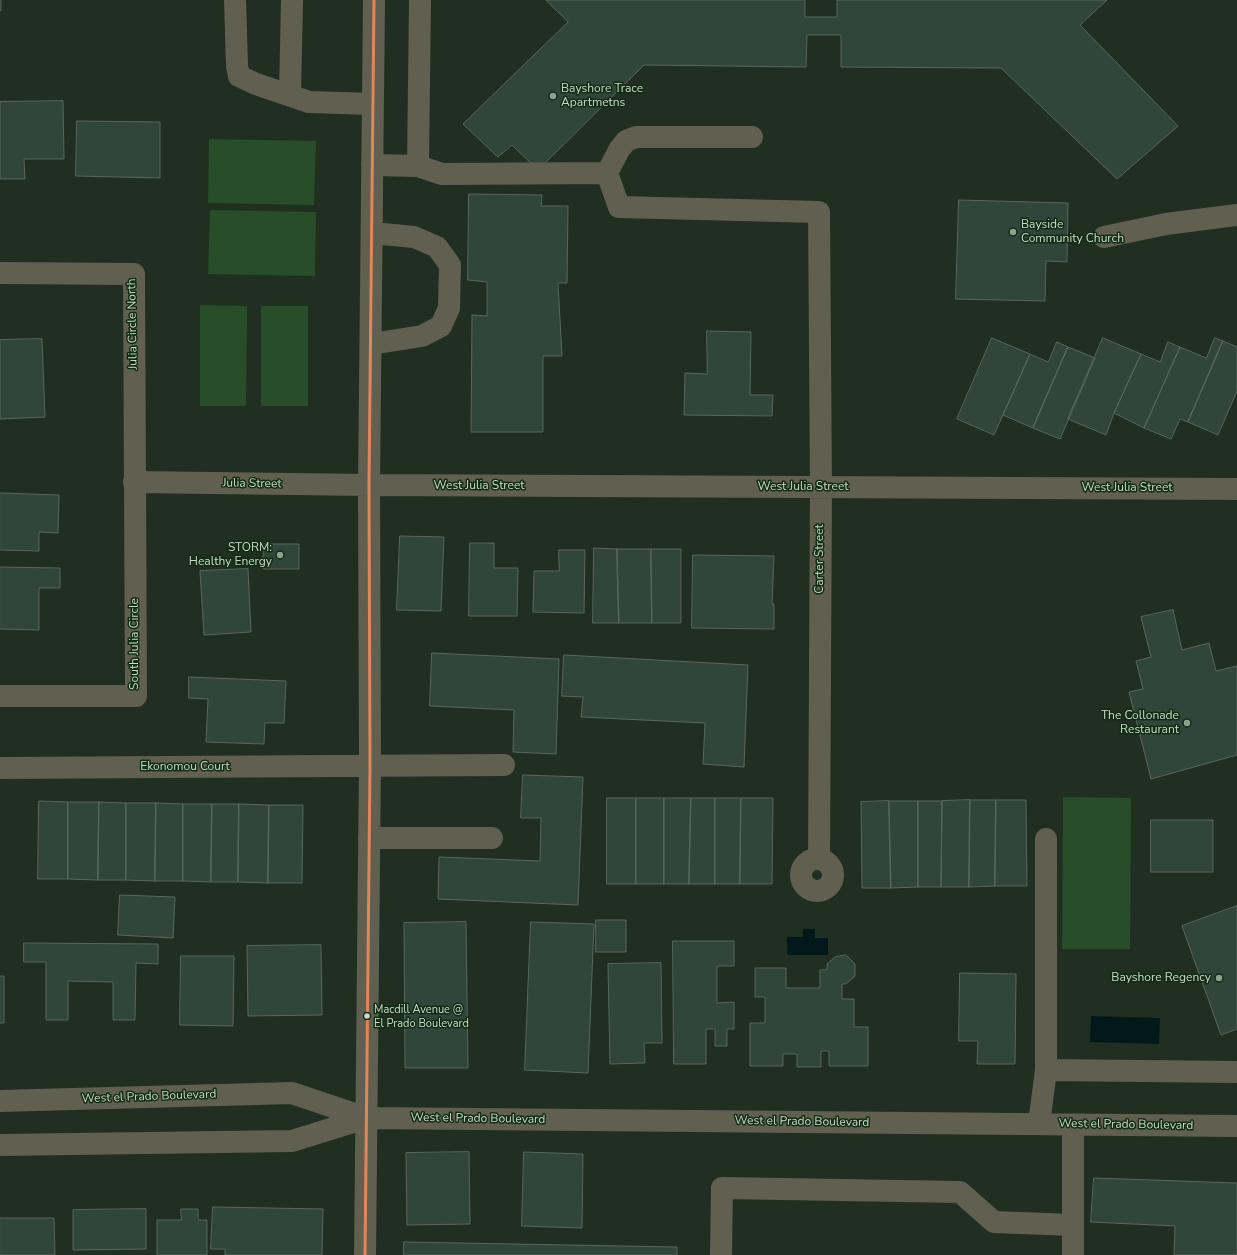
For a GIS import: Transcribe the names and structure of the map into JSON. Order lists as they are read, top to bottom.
{
  "streets": {
    "street": [
      "Julia Circle North",
      "Julia Street",
      "West Julia Street",
      "Carter Street",
      "South Julia Circle",
      "Ekonomou Court",
      "West el Prado Boulevard"
    ]
  },
  "crossings": [
    ["Julia Circle North", "Julia Street"],
    ["Julia Circle North", "South Julia Circle"],
    ["Julia Street", "West Julia Street"],
    ["Julia Street", "South Julia Circle"],
    ["West Julia Street", "Carter Street"]
  ],
  "places": [
    "Bayshore Trace Apartmetns",
    "Bayside Community Church",
    "STORM: Healthy Energy",
    "The Collonade Restaurant",
    "Bayshore Regency",
    "Macdill Avenue @ El Prado Boulevard"
  ]
}
